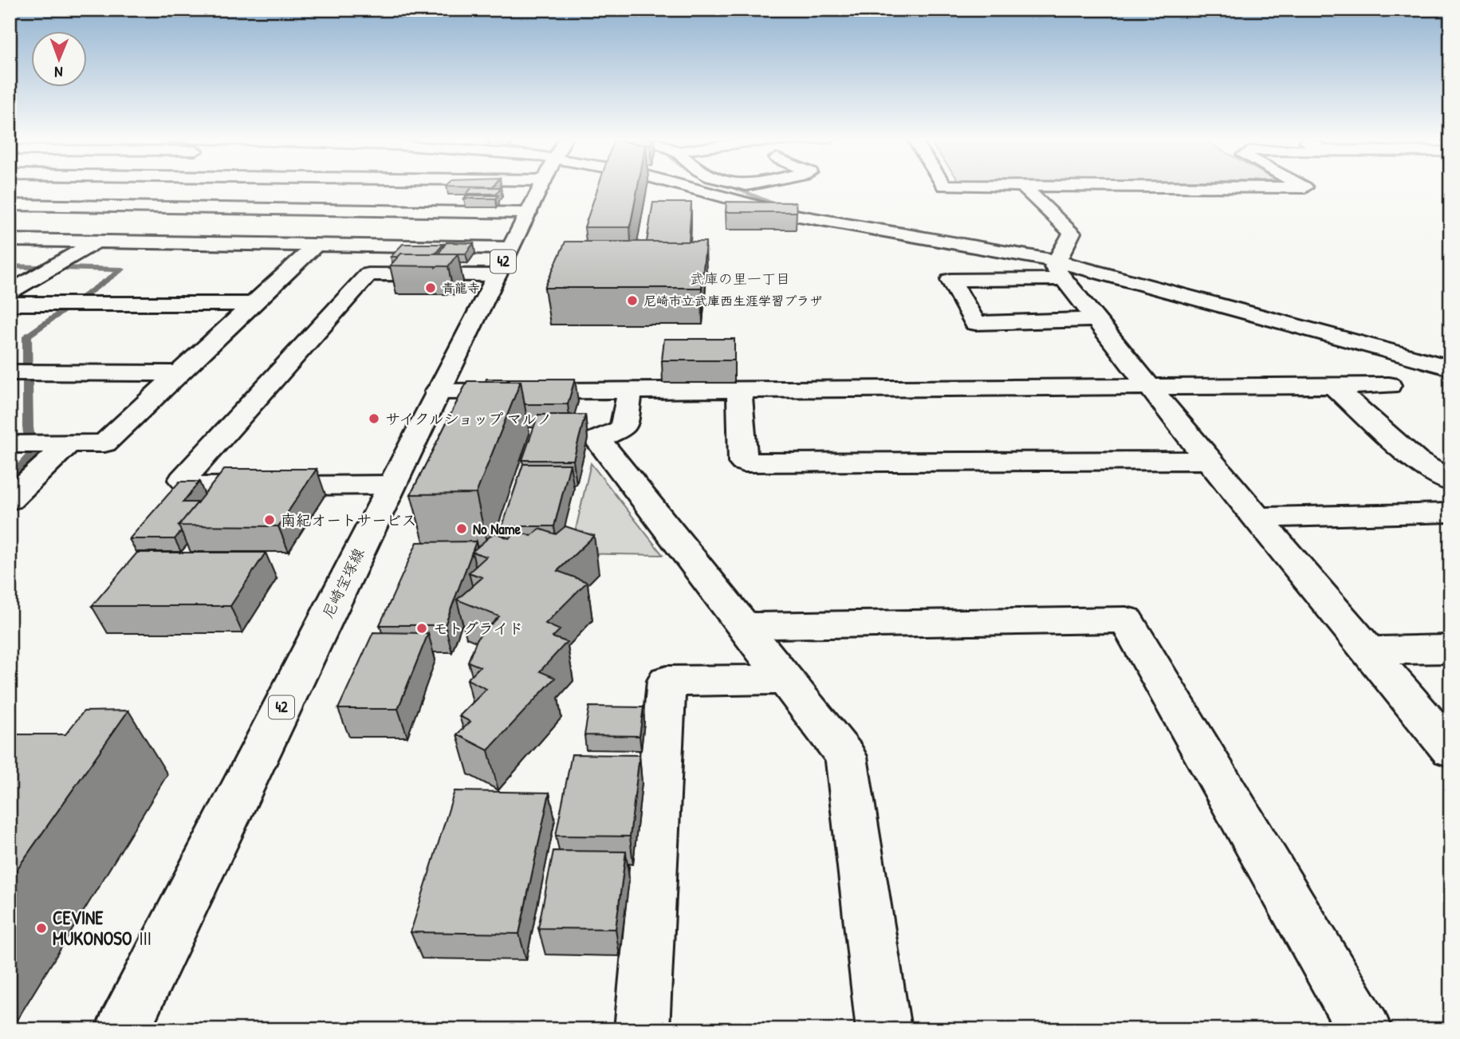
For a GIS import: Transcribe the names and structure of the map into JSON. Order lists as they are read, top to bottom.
{
  "streets": {
    "street": ["42", "尼崎宝塚線"]
  },
  "districts": ["武庫の里一丁目"],
  "places": [
    "青龍寺",
    "尼崎市立武庫西生涯学習プラザ",
    "サイクルショップ マルノ",
    "南紀オートサービス",
    "No Name",
    "モトグライド",
    "CEVINE MUKONOSO Ⅲ"
  ],
  "north": "bottom"
}
